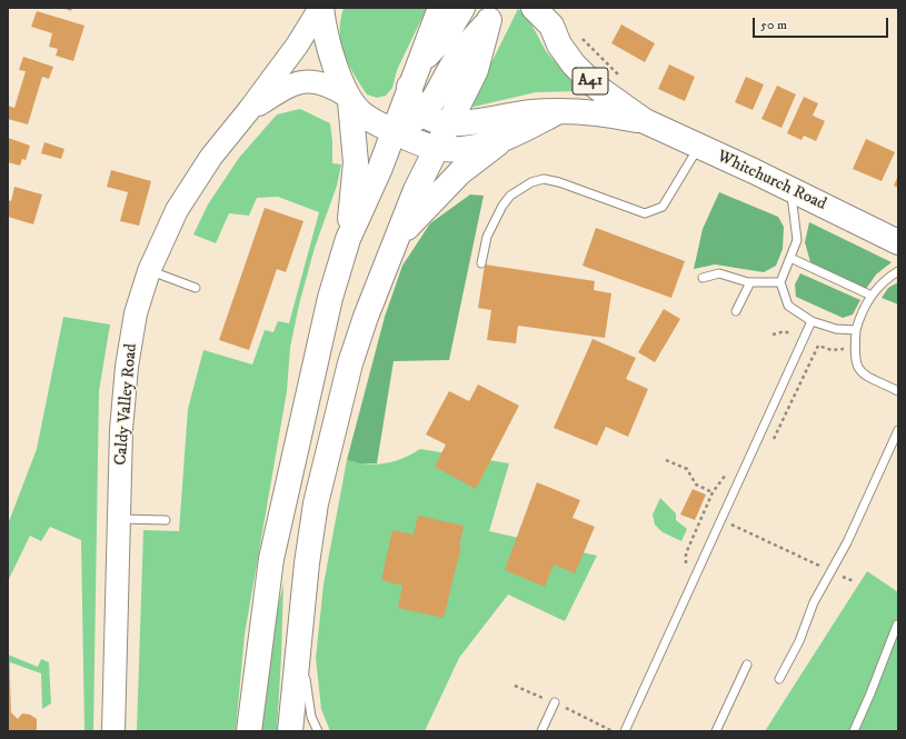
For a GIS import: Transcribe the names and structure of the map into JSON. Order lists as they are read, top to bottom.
{
  "streets": {
    "highway": ["A41", "Whitchurch Road"],
    "street": ["Caldy Valley Road"]
  },
  "crossings": [
    ["Whitchurch Road", "Caldy Valley Road"]
  ],
  "scale_bar": "50 m"
}
